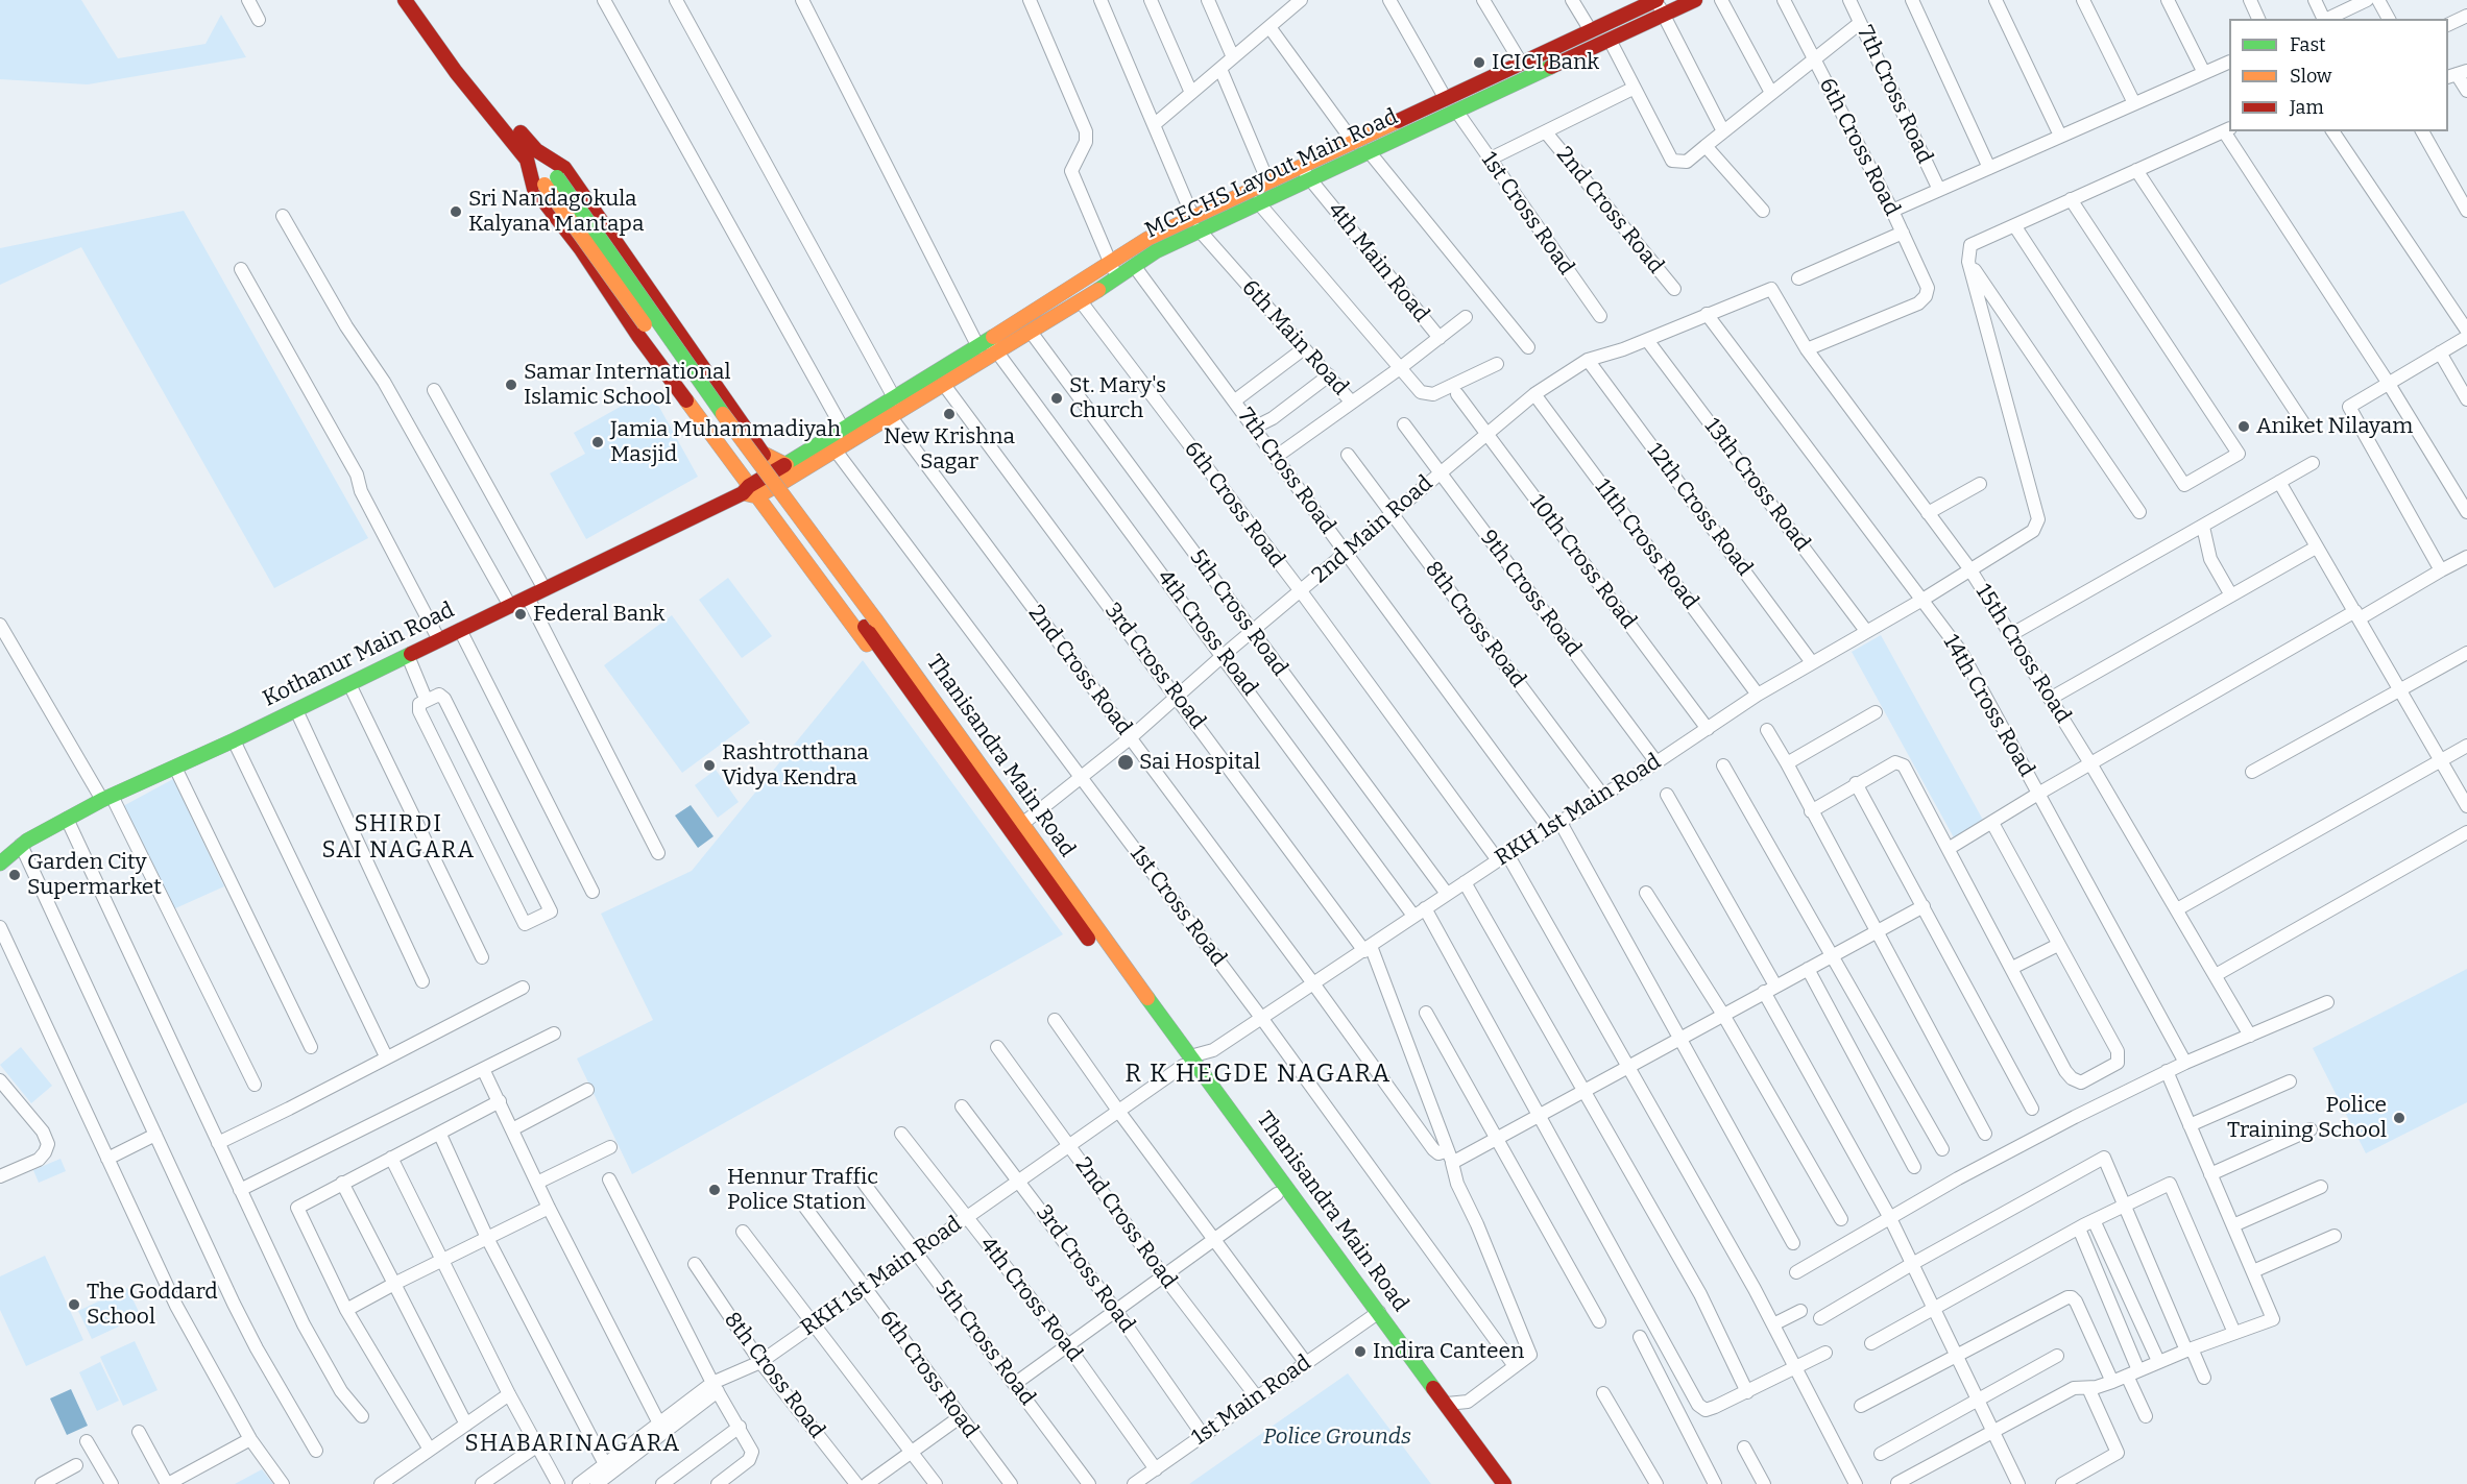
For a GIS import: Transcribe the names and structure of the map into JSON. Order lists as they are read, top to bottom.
{
  "streets": {
    "main road": ["MCECHS Layout Main Road", "Kothanur Main Road", "Thanisandra Main Road"],
    "street": [
      "7th Cross Road",
      "6th Cross Road",
      "2nd Cross Road",
      "1st Cross Road",
      "4th Main Road",
      "6th Main Road",
      "13th Cross Road",
      "12th Cross Road",
      "2nd Main Road",
      "11th Cross Road",
      "10th Cross Road",
      "9th Cross Road",
      "5th Cross Road",
      "8th Cross Road",
      "4th Cross Road",
      "15th Cross Road",
      "3rd Cross Road",
      "14th Cross Road",
      "RKH 1st Main Road",
      "1st Main Road"
    ]
  },
  "crossings": [
    ["7th Cross Road", "MCECHS Layout Main Road"],
    ["7th Cross Road", "2nd Main Road"],
    ["7th Cross Road", "RKH 1st Main Road"],
    ["6th Cross Road", "MCECHS Layout Main Road"],
    ["6th Cross Road", "2nd Main Road"],
    ["6th Cross Road", "15th Cross Road"],
    ["6th Cross Road", "RKH 1st Main Road"],
    ["MCECHS Layout Main Road", "2nd Cross Road"],
    ["MCECHS Layout Main Road", "1st Cross Road"],
    ["MCECHS Layout Main Road", "4th Main Road"],
    ["MCECHS Layout Main Road", "6th Main Road"],
    ["MCECHS Layout Main Road", "5th Cross Road"],
    ["MCECHS Layout Main Road", "4th Cross Road"],
    ["MCECHS Layout Main Road", "Kothanur Main Road"],
    ["MCECHS Layout Main Road", "3rd Cross Road"],
    ["MCECHS Layout Main Road", "Thanisandra Main Road"],
    ["2nd Cross Road", "2nd Main Road"],
    ["2nd Cross Road", "3rd Cross Road"],
    ["2nd Cross Road", "RKH 1st Main Road"],
    ["2nd Cross Road", "1st Main Road"],
    ["1st Cross Road", "2nd Main Road"],
    ["1st Cross Road", "3rd Cross Road"],
    ["1st Cross Road", "RKH 1st Main Road"],
    ["4th Main Road", "6th Main Road"],
    ["13th Cross Road", "2nd Main Road"],
    ["13th Cross Road", "RKH 1st Main Road"],
    ["12th Cross Road", "2nd Main Road"],
    ["12th Cross Road", "RKH 1st Main Road"],
    ["2nd Main Road", "11th Cross Road"],
    ["2nd Main Road", "10th Cross Road"],
    ["2nd Main Road", "9th Cross Road"],
    ["2nd Main Road", "5th Cross Road"],
    ["2nd Main Road", "8th Cross Road"],
    ["2nd Main Road", "4th Cross Road"],
    ["2nd Main Road", "15th Cross Road"],
    ["2nd Main Road", "3rd Cross Road"],
    ["2nd Main Road", "14th Cross Road"],
    ["2nd Main Road", "Thanisandra Main Road"],
    ["11th Cross Road", "RKH 1st Main Road"],
    ["10th Cross Road", "RKH 1st Main Road"],
    ["9th Cross Road", "RKH 1st Main Road"],
    ["5th Cross Road", "RKH 1st Main Road"],
    ["8th Cross Road", "RKH 1st Main Road"],
    ["4th Cross Road", "RKH 1st Main Road"],
    ["4th Cross Road", "1st Main Road"],
    ["15th Cross Road", "RKH 1st Main Road"],
    ["Kothanur Main Road", "Thanisandra Main Road"],
    ["3rd Cross Road", "RKH 1st Main Road"],
    ["3rd Cross Road", "1st Main Road"],
    ["14th Cross Road", "RKH 1st Main Road"],
    ["Thanisandra Main Road", "RKH 1st Main Road"],
    ["Thanisandra Main Road", "1st Main Road"]
  ],
  "districts": ["SHIRDI SAI NAGARA", "R K HEGDE NAGARA", "SHABARINAGARA"],
  "parks": ["Police Grounds"],
  "places": [
    "ICICI Bank",
    "Sri Nandagokula Kalyana Mantapa",
    "Samar International Islamic School",
    "St. Mary's Church",
    "New Krishna Sagar",
    "Aniket Nilayam",
    "Jamia Muhammadiyah Masjid",
    "Federal Bank",
    "Sai Hospital",
    "Rashtrotthana Vidya Kendra",
    "Garden City Supermarket",
    "Police Training School",
    "Hennur Traffic Police Station",
    "The Goddard School",
    "Indira Canteen"
  ],
  "legend": ["Fast", "Slow", "Jam"]
}
